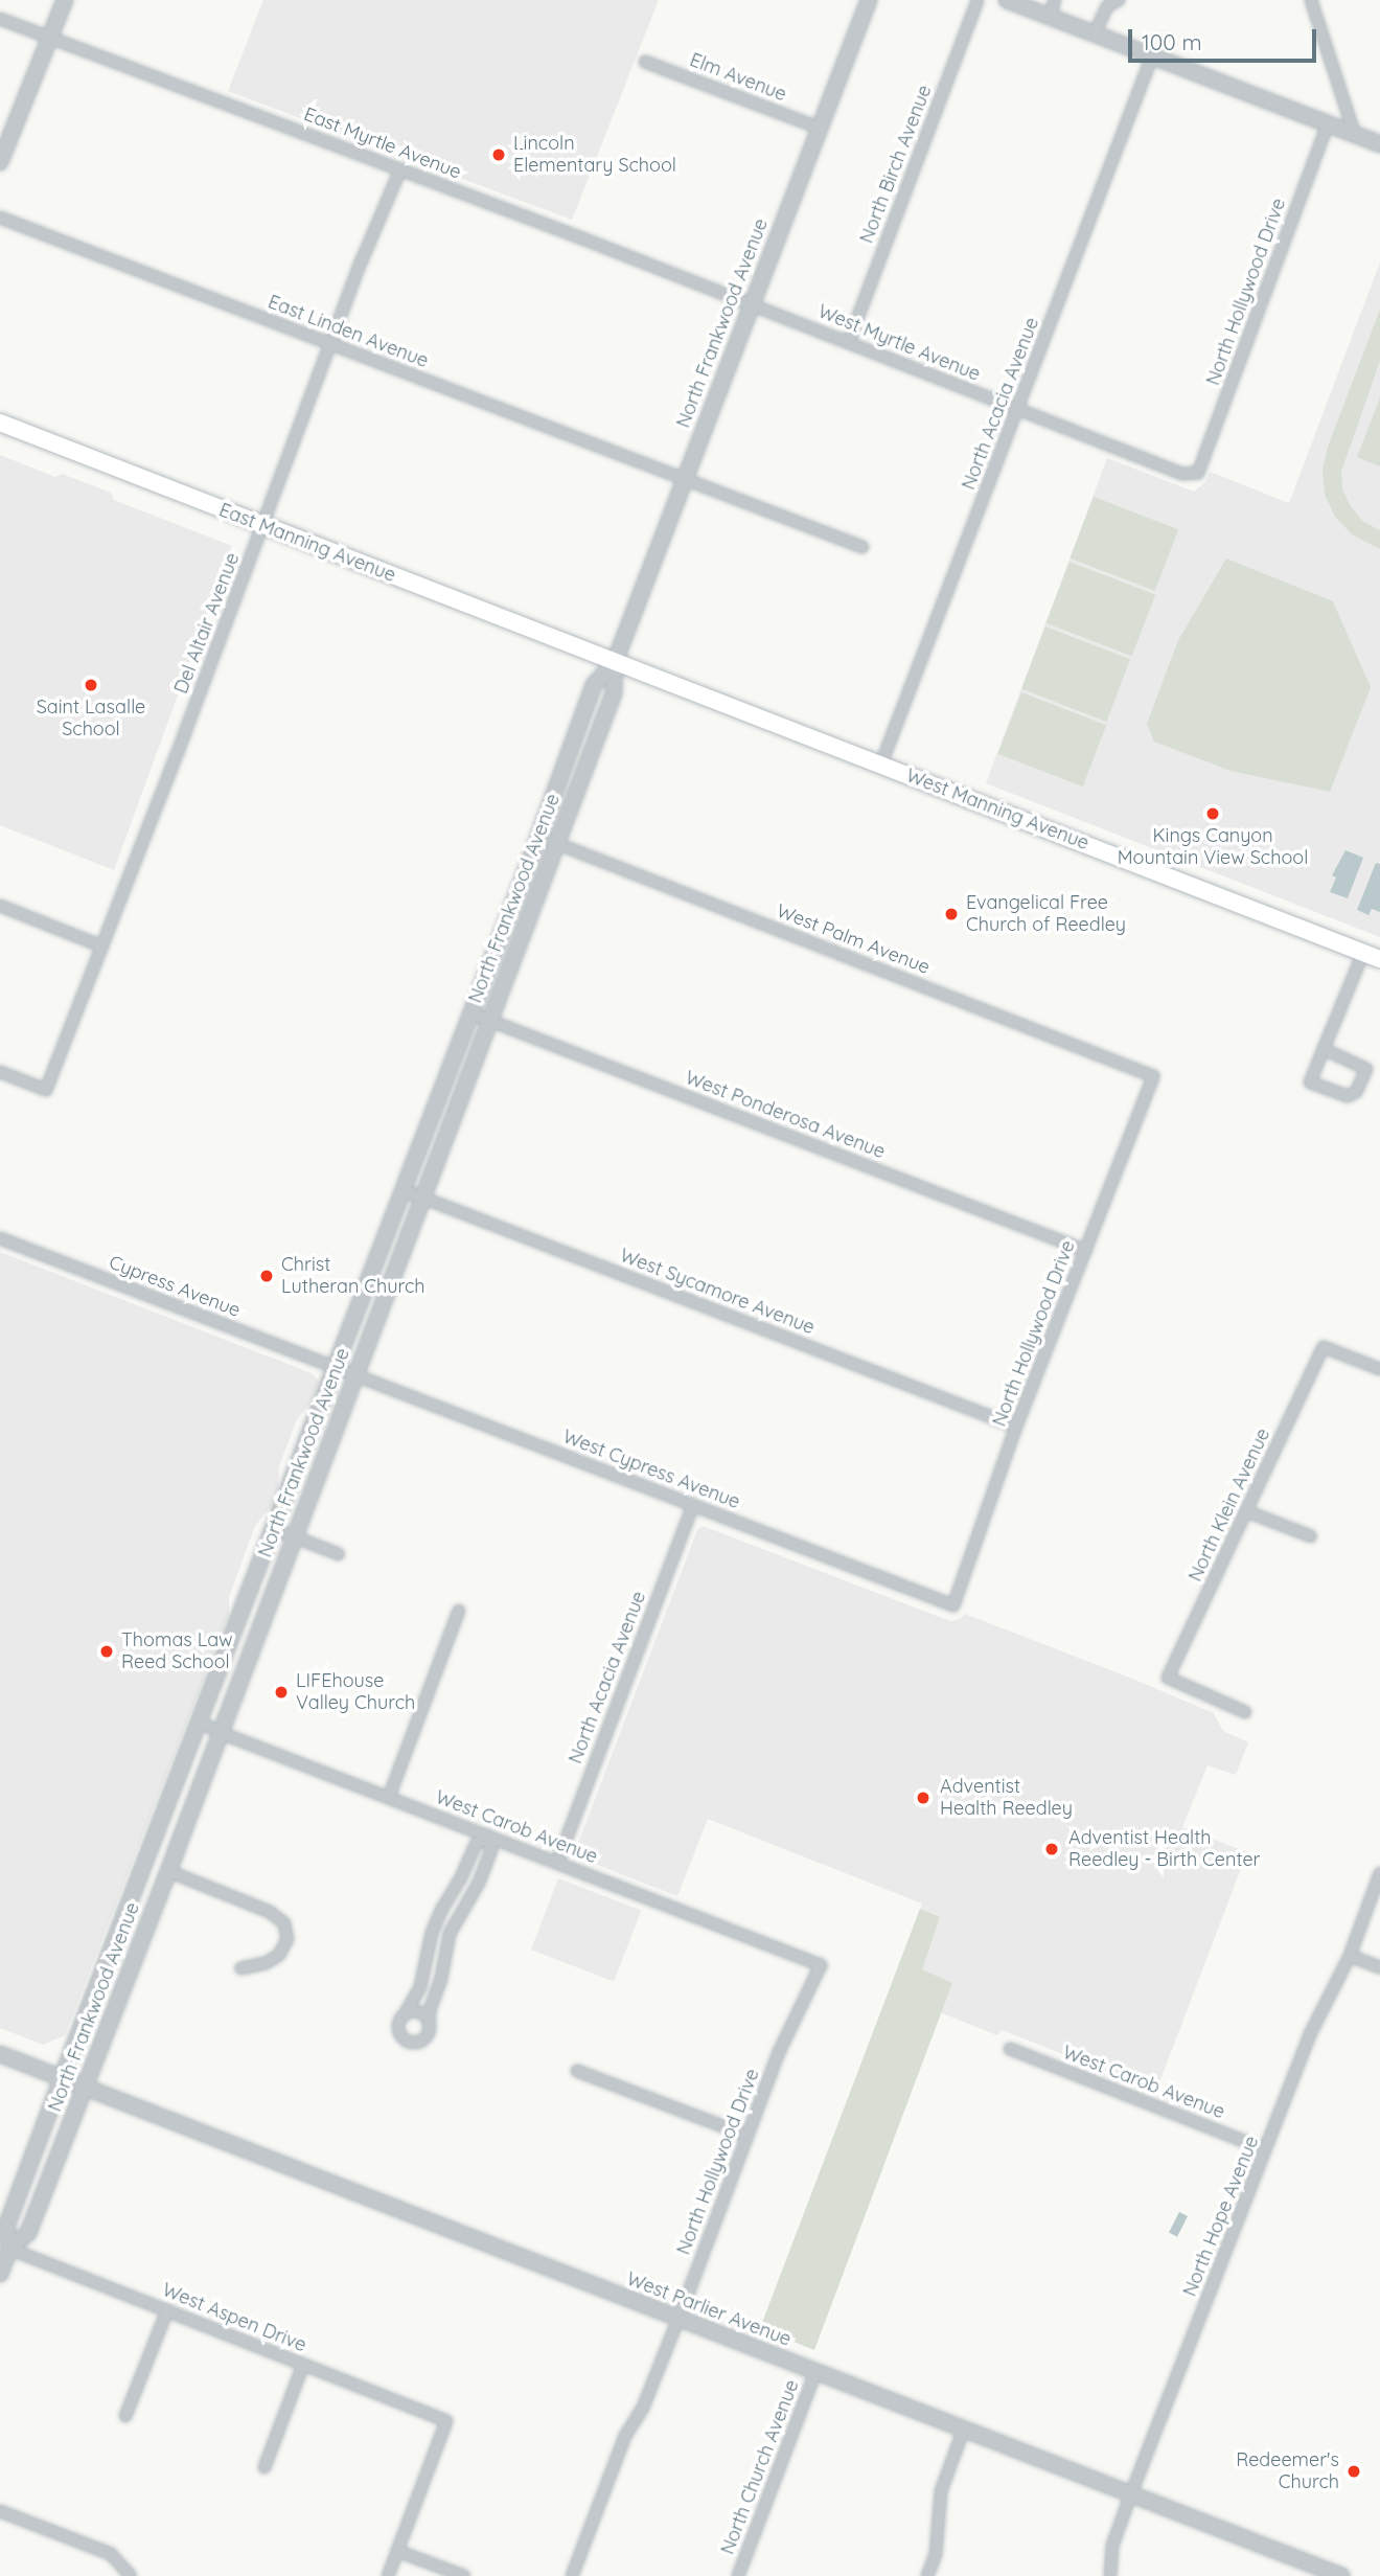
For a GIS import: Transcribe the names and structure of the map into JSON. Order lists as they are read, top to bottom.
{
  "streets": {
    "main road": ["East Manning Avenue", "West Manning Avenue"],
    "street": [
      "Elm Avenue",
      "East Myrtle Avenue",
      "North Birch Avenue",
      "North Hollywood Drive",
      "North Frankwood Avenue",
      "East Linden Avenue",
      "West Myrtle Avenue",
      "North Acacia Avenue",
      "Del Altair Avenue",
      "West Palm Avenue",
      "West Ponderosa Avenue",
      "Cypress Avenue",
      "West Sycamore Avenue",
      "West Cypress Avenue",
      "North Klein Avenue",
      "West Carob Avenue",
      "North Hope Avenue",
      "West Parlier Avenue",
      "West Aspen Drive",
      "North Church Avenue"
    ]
  },
  "crossings": [
    ["Elm Avenue", "North Frankwood Avenue"],
    ["East Myrtle Avenue", "North Frankwood Avenue"],
    ["East Myrtle Avenue", "West Myrtle Avenue"],
    ["East Myrtle Avenue", "Del Altair Avenue"],
    ["North Birch Avenue", "West Myrtle Avenue"],
    ["North Hollywood Drive", "West Myrtle Avenue"],
    ["North Hollywood Drive", "West Palm Avenue"],
    ["North Hollywood Drive", "West Ponderosa Avenue"],
    ["North Hollywood Drive", "West Sycamore Avenue"],
    ["North Hollywood Drive", "West Cypress Avenue"],
    ["North Hollywood Drive", "West Carob Avenue"],
    ["North Hollywood Drive", "West Parlier Avenue"],
    ["North Frankwood Avenue", "East Linden Avenue"],
    ["North Frankwood Avenue", "West Myrtle Avenue"],
    ["North Frankwood Avenue", "East Manning Avenue"],
    ["North Frankwood Avenue", "West Manning Avenue"],
    ["North Frankwood Avenue", "West Palm Avenue"],
    ["North Frankwood Avenue", "West Ponderosa Avenue"],
    ["North Frankwood Avenue", "Cypress Avenue"],
    ["North Frankwood Avenue", "West Sycamore Avenue"],
    ["North Frankwood Avenue", "West Cypress Avenue"],
    ["North Frankwood Avenue", "West Carob Avenue"],
    ["North Frankwood Avenue", "West Parlier Avenue"],
    ["North Frankwood Avenue", "West Aspen Drive"],
    ["East Linden Avenue", "Del Altair Avenue"],
    ["West Myrtle Avenue", "North Acacia Avenue"],
    ["North Acacia Avenue", "West Manning Avenue"],
    ["North Acacia Avenue", "West Cypress Avenue"],
    ["North Acacia Avenue", "West Carob Avenue"],
    ["East Manning Avenue", "Del Altair Avenue"],
    ["East Manning Avenue", "West Manning Avenue"],
    ["Cypress Avenue", "West Cypress Avenue"],
    ["West Carob Avenue", "North Hope Avenue"],
    ["North Hope Avenue", "West Parlier Avenue"],
    ["West Parlier Avenue", "North Church Avenue"]
  ],
  "places": [
    "Lincoln Elementary School",
    "Saint Lasalle School",
    "Kings Canyon Mountain View School",
    "Evangelical Free Church of Reedley",
    "Christ Lutheran Church",
    "Thomas Law Reed School",
    "LIFEhouse Valley Church",
    "Adventist Health Reedley",
    "Adventist Health Reedley - Birth Center",
    "Redeemer's Church"
  ],
  "scale_bar": "100 m"
}
